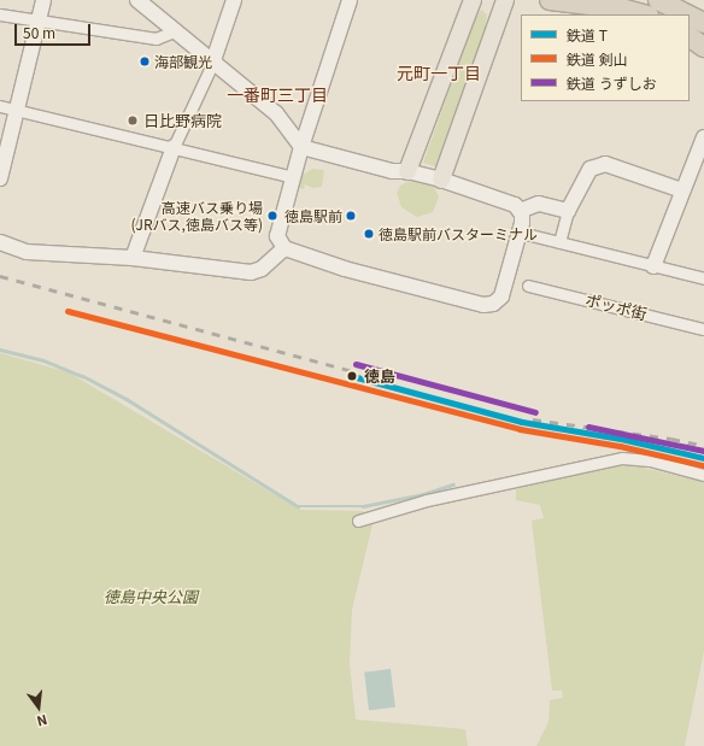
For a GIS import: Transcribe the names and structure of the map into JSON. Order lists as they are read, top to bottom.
{
  "streets": {
    "street": ["ポッポ街"]
  },
  "districts": ["元町一丁目", "一番町三丁目"],
  "parks": ["徳島中央公園"],
  "places": [
    "海部観光",
    "日比野病院",
    "高速バス乗り場 (JRバス,徳島バス等)",
    "徳島駅前",
    "徳島駅前バスターミナル",
    "徳島"
  ],
  "lines": ["rail line 剣山", "rail line うずしお", "rail line T"],
  "legend": ["鉄道 T", "鉄道 剣山", "鉄道 うずしお"],
  "scale_bar": "50 m",
  "north": "bottom"
}
